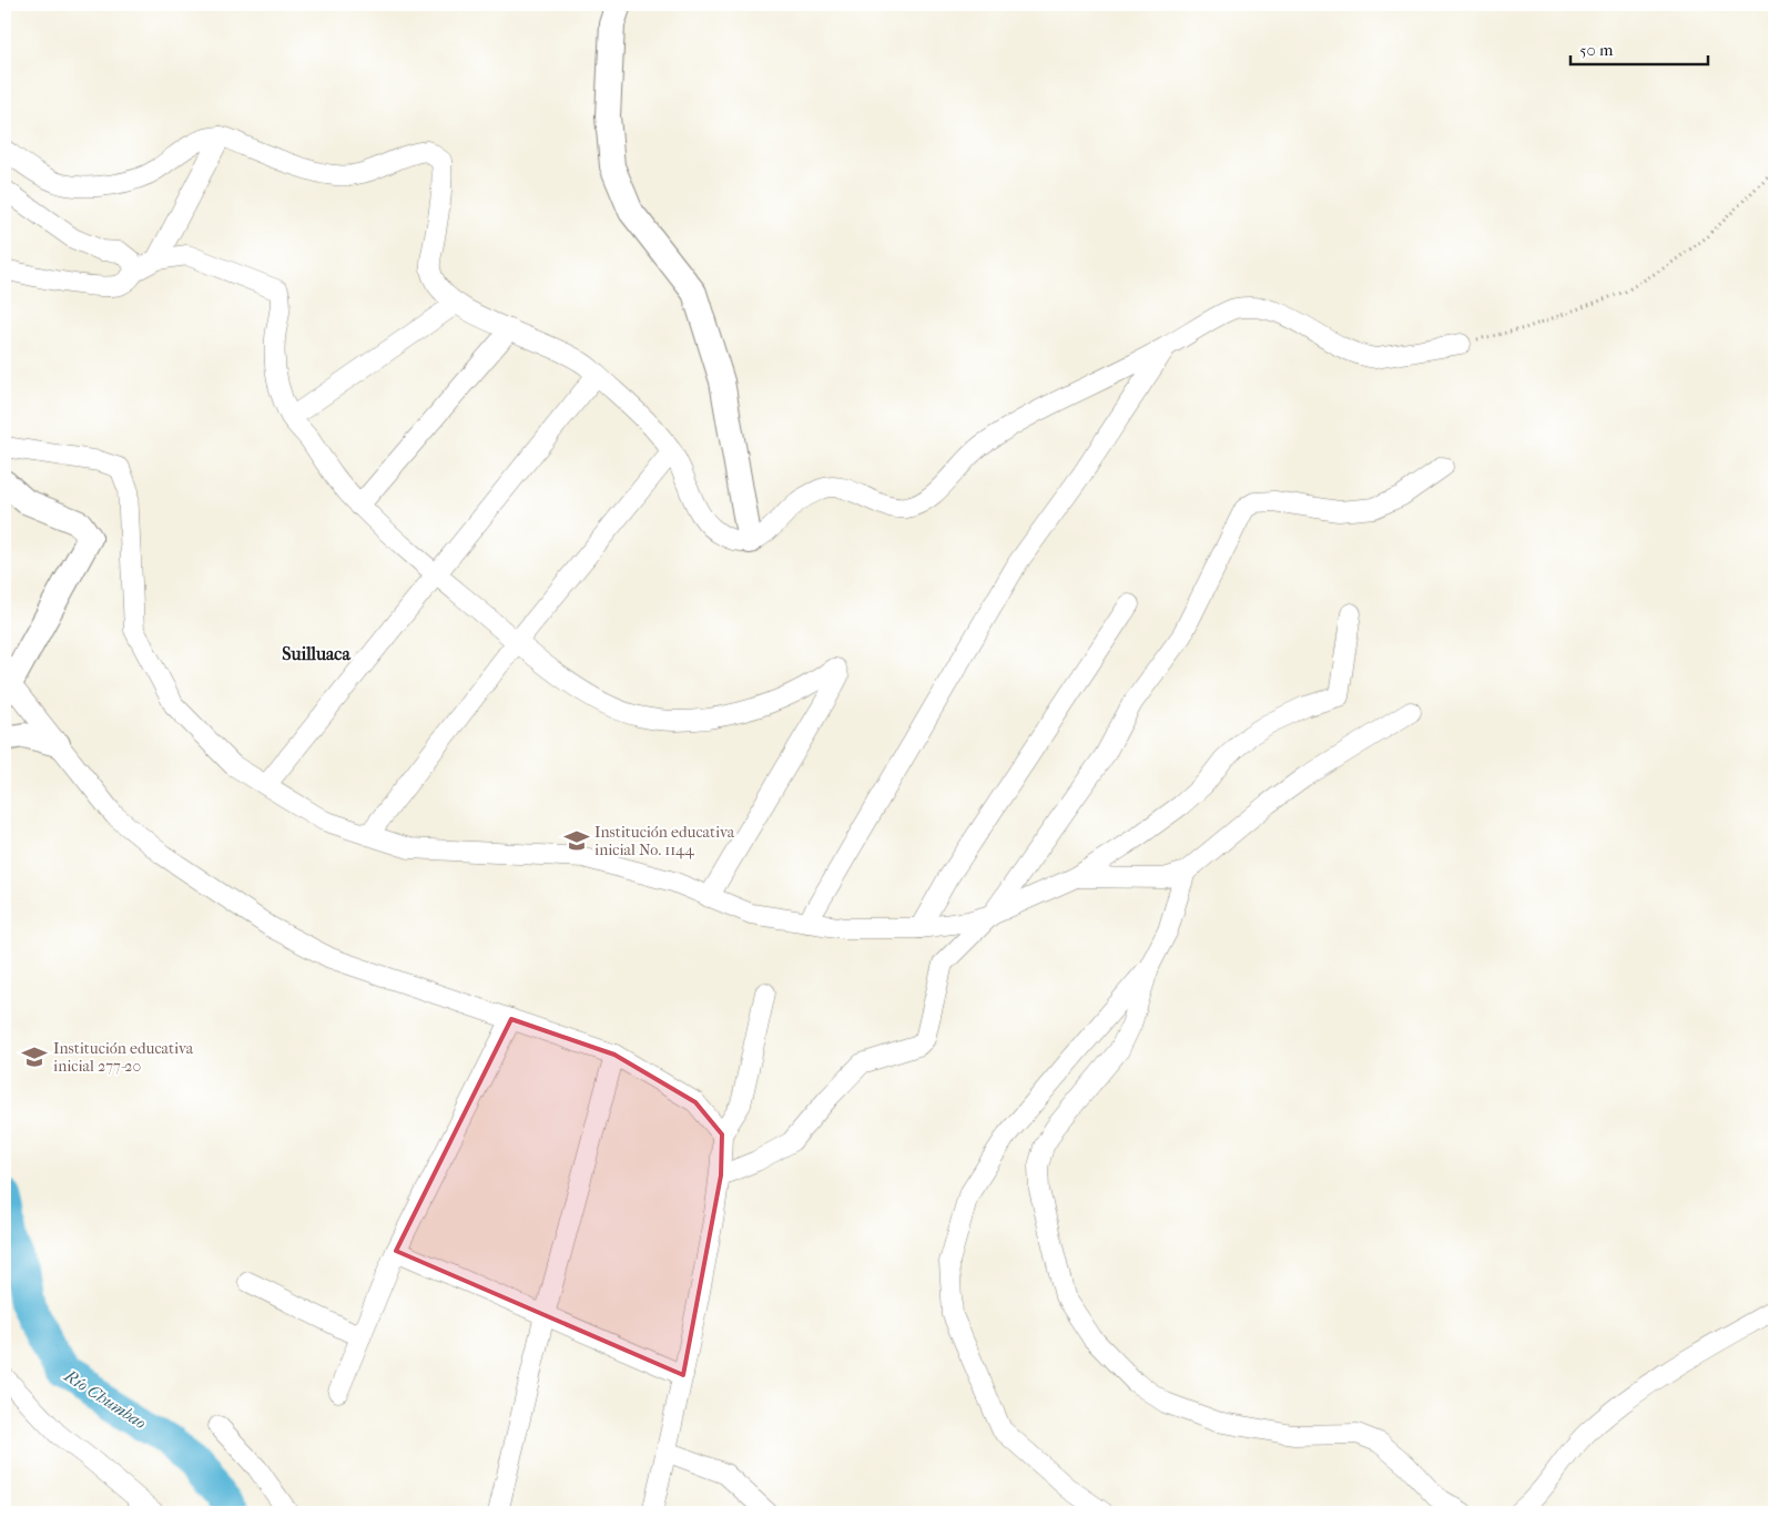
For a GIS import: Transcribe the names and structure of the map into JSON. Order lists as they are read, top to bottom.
{
  "districts": ["Suilluaca"],
  "water": ["Río Chumbao"],
  "places": {
    "school or university": ["Institución educativa inicial No. 1144", "Institución educativa inicial 277-20"]
  },
  "scale_bar": "50 m"
}
